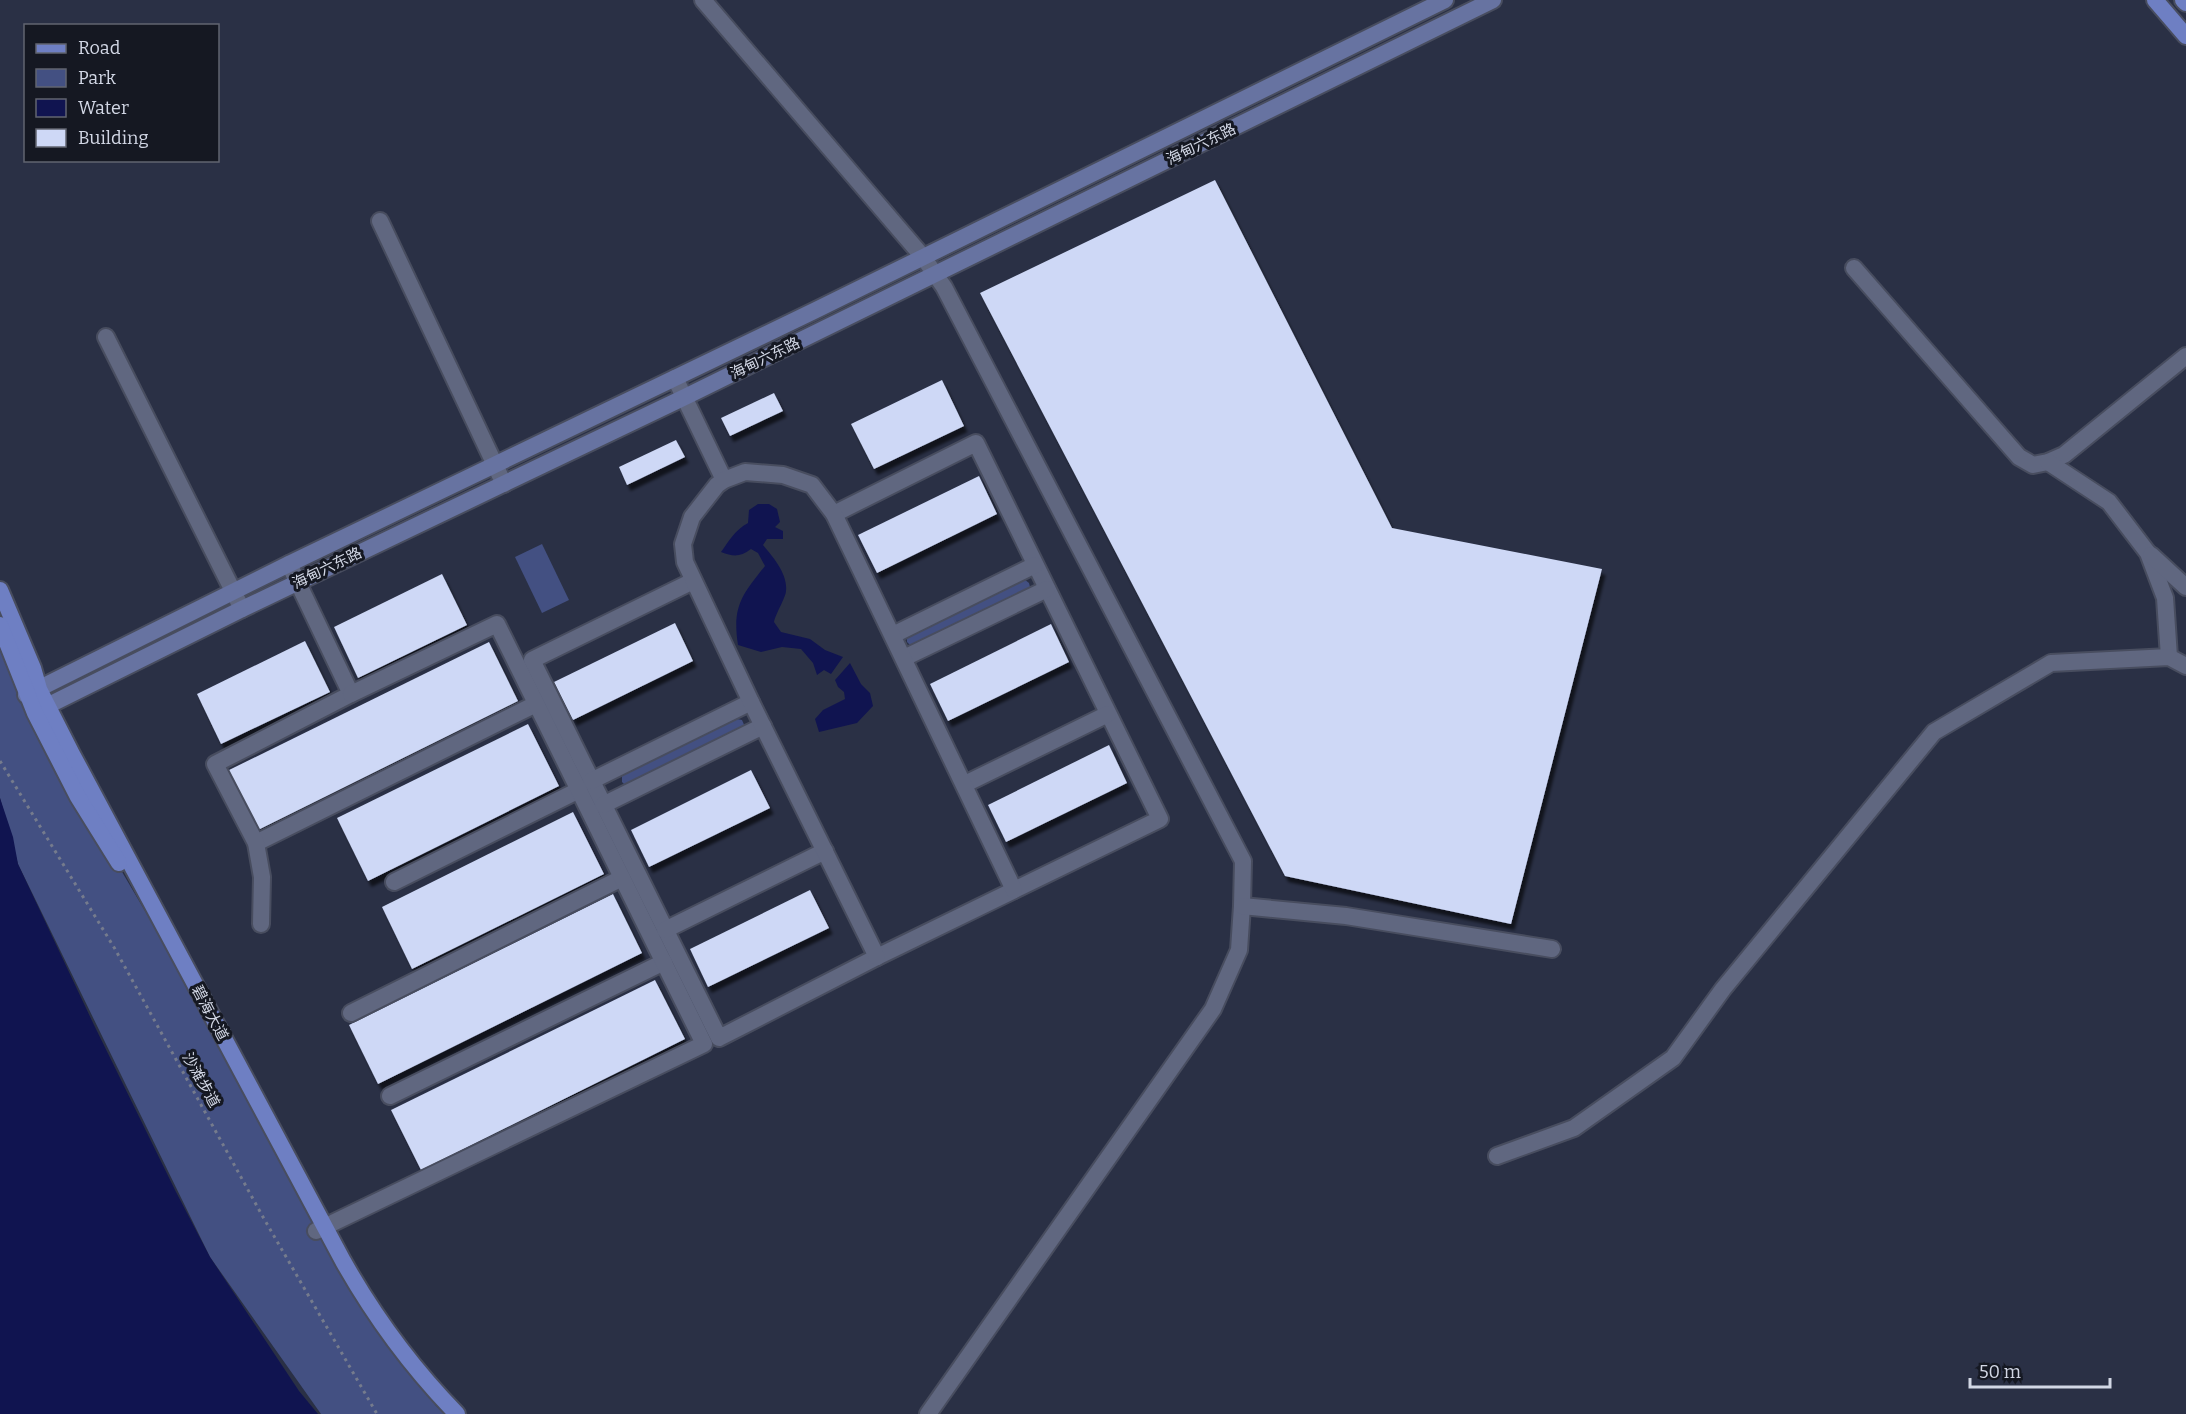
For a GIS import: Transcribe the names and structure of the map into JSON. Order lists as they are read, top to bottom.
{
  "streets": {
    "main road": ["海甸六东路", "碧海大道"],
    "path": ["沙滩步道"]
  },
  "crossings": [
    ["海甸六东路", "碧海大道"]
  ],
  "legend": [
    "Road",
    "Park",
    "Water",
    "Building"
  ],
  "scale_bar": "50 m"
}
